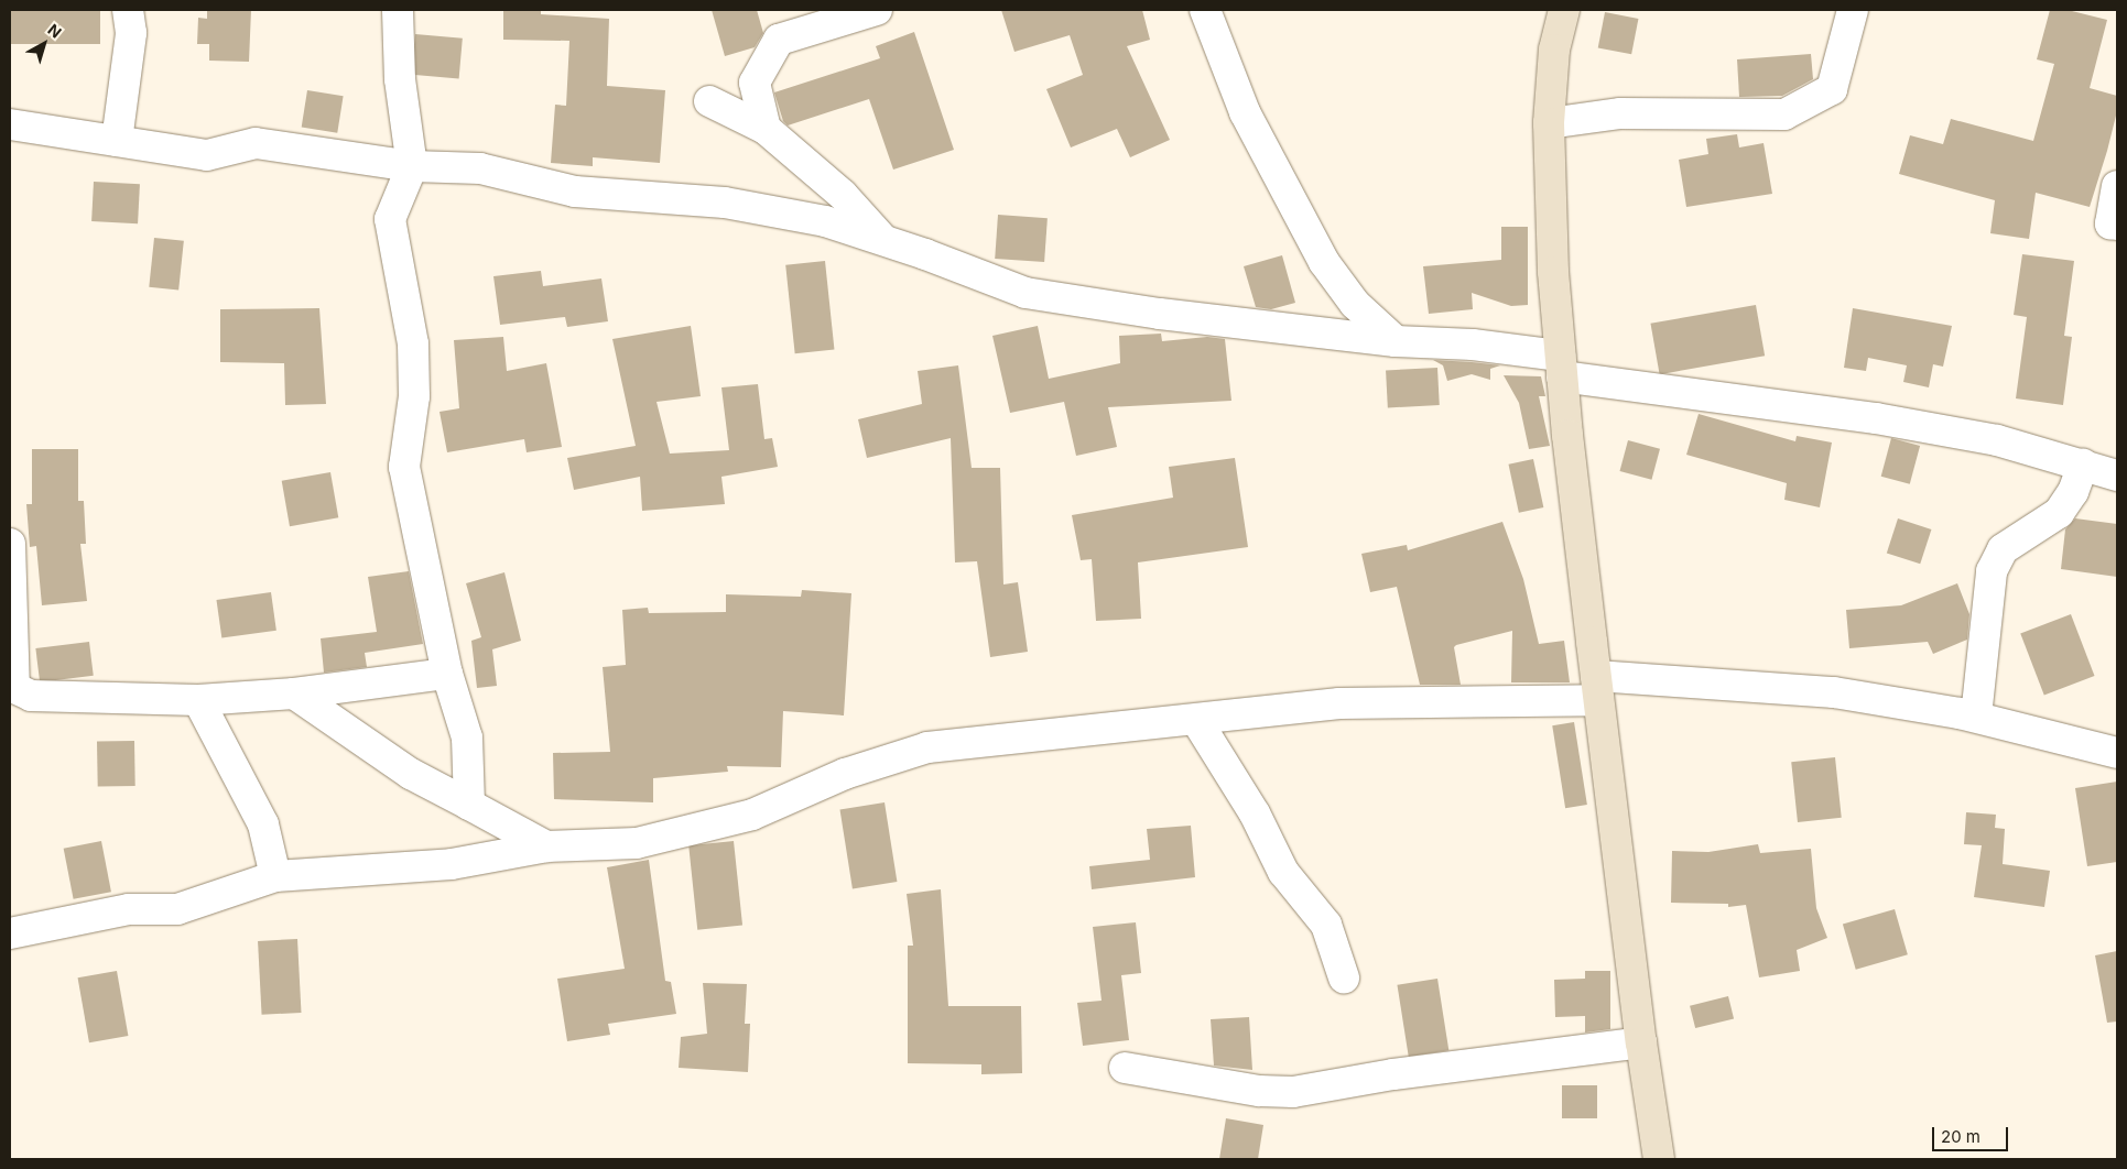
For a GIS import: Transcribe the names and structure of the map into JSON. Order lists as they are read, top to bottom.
{
  "scale_bar": "20 m",
  "north": "top right"
}
